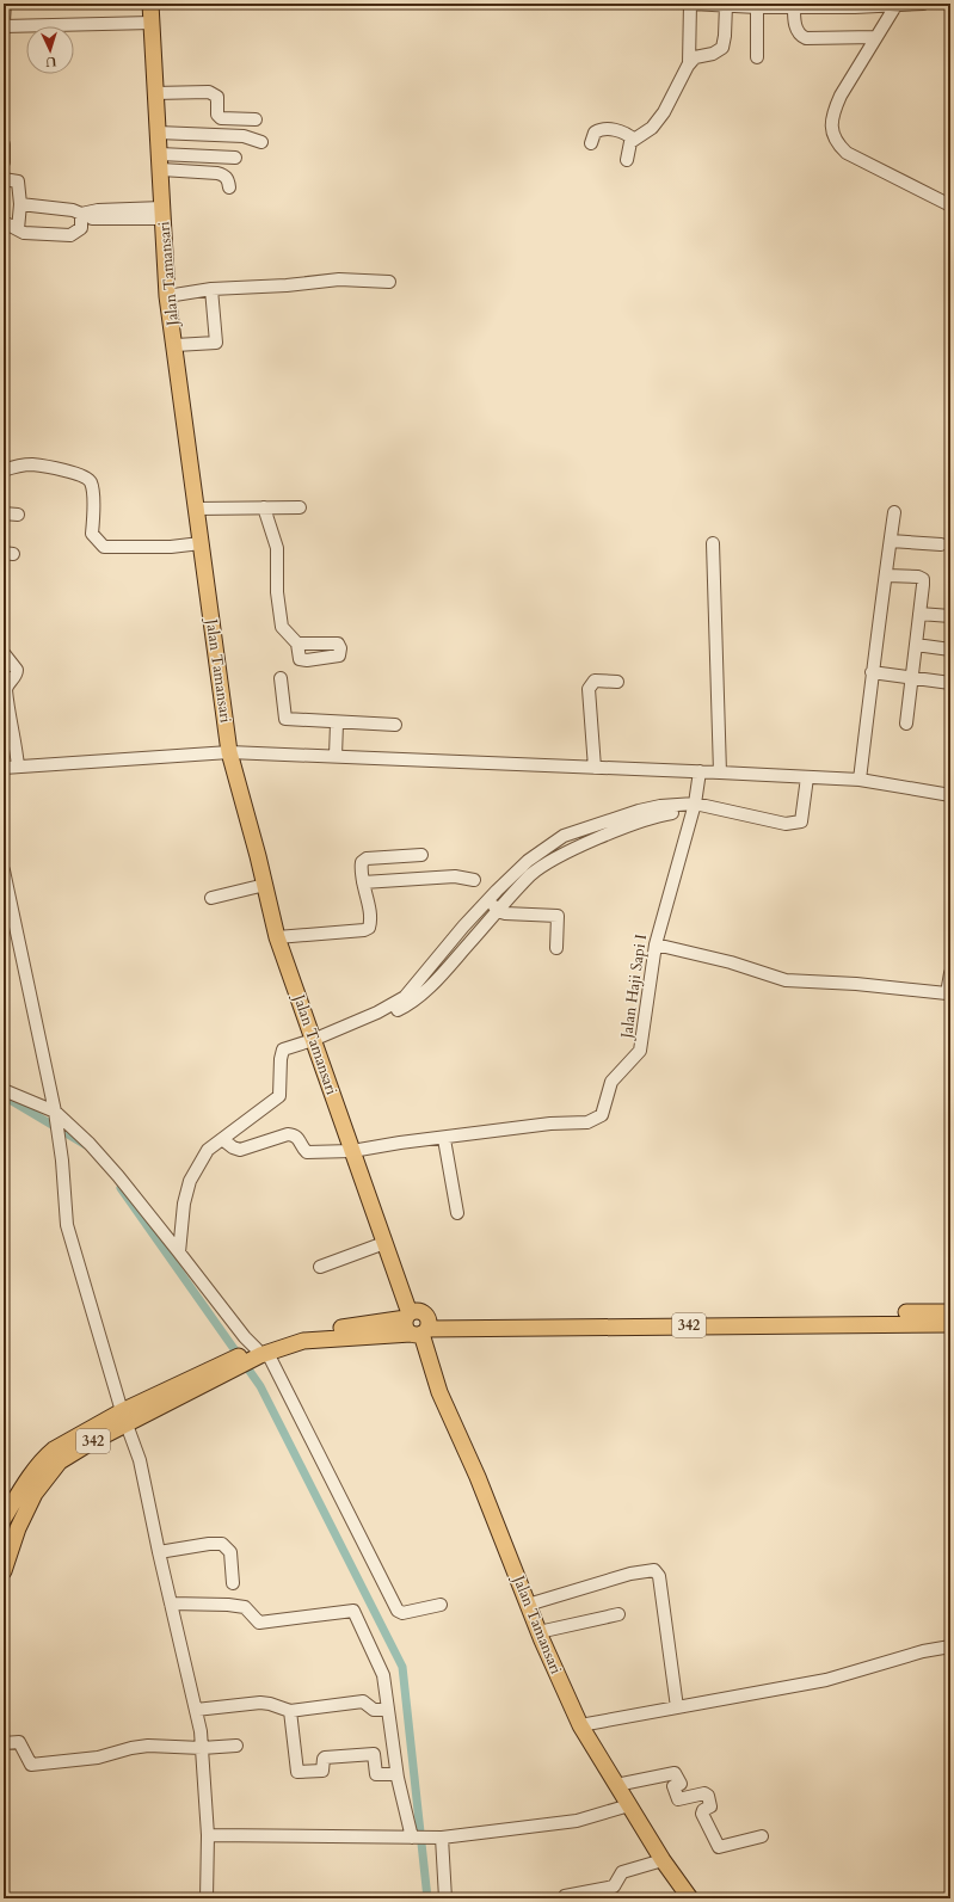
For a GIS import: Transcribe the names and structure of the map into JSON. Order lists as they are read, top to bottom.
{
  "streets": {
    "main road": ["Jalan Tamansari", "342"],
    "street": ["Jalan Haji Sapi I"]
  },
  "crossings": [
    ["Jalan Tamansari", "Jalan Haji Sapi I"],
    ["Jalan Tamansari", "342"]
  ],
  "north": "bottom"
}
